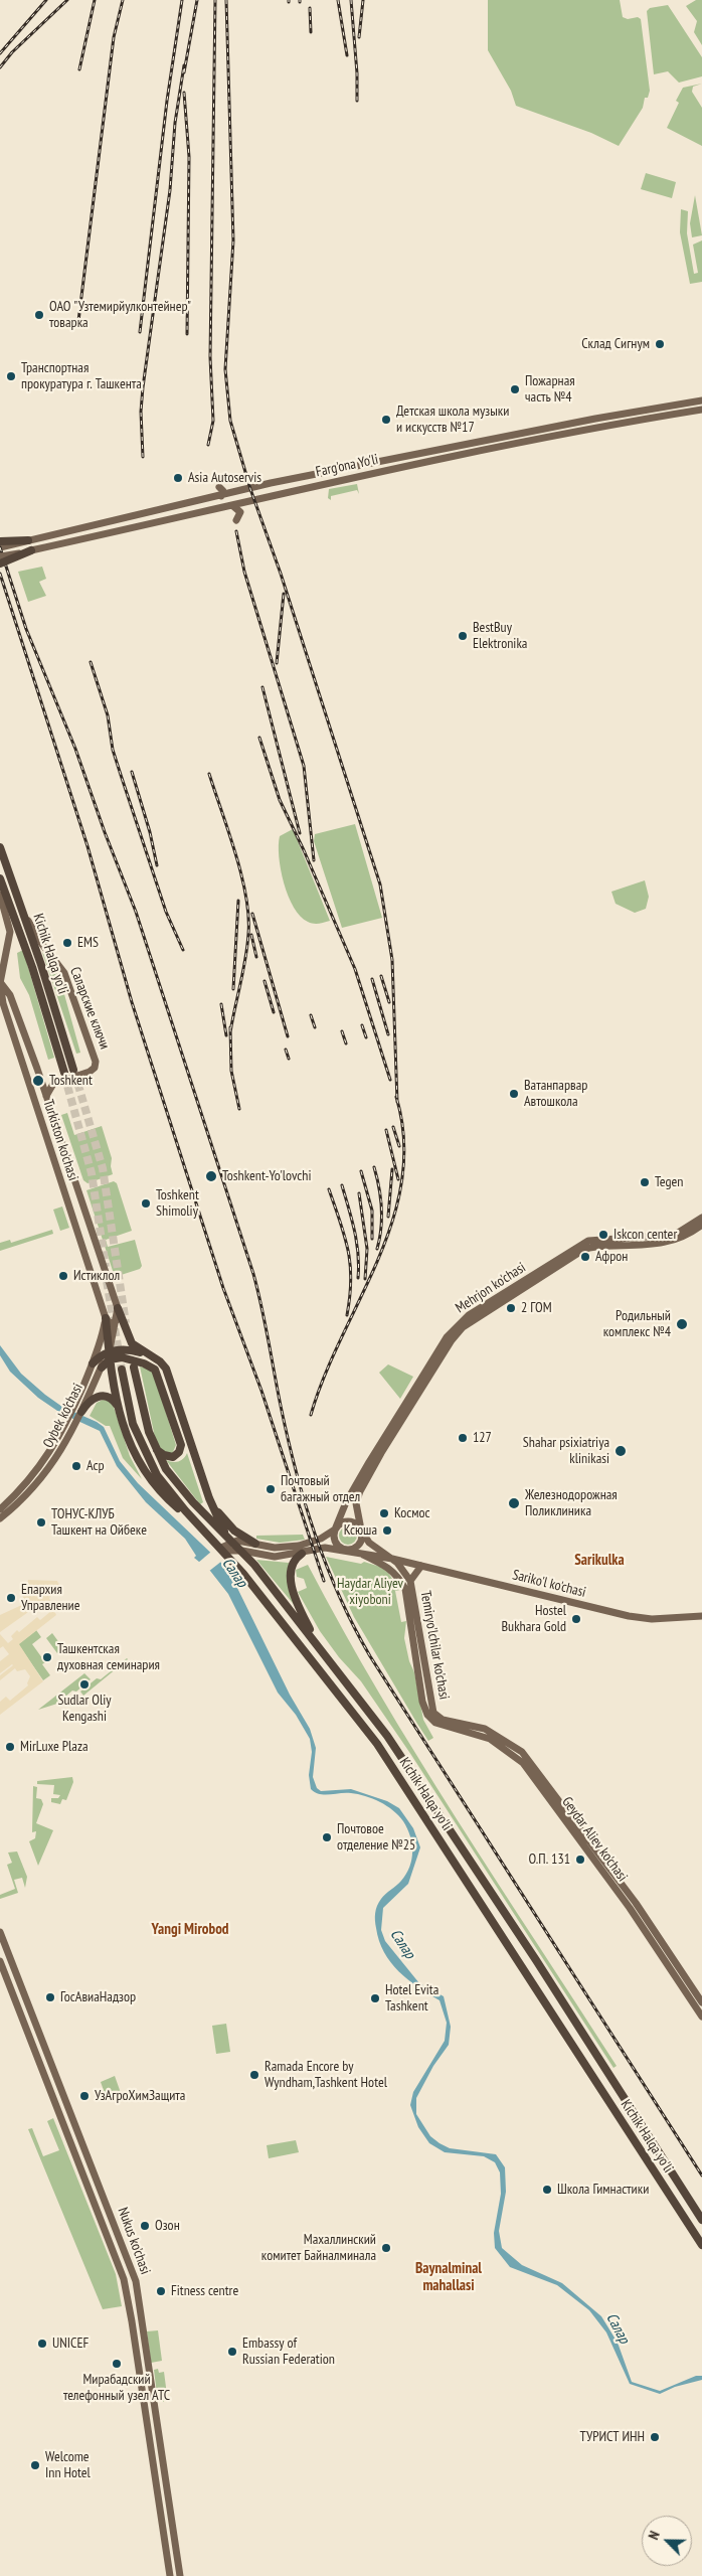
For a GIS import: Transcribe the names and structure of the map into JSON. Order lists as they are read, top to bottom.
{
  "streets": {
    "highway": ["Kichik Halqa yo'li"],
    "main road": [
      "Farg'ona Yo'li",
      "Саларские ключи",
      "Turkiston ko'chasi",
      "Mehrjon ko'chasi",
      "Oybek ko'chasi",
      "Sariko'l ko'chasi",
      "Temiryo'lchilar ko'chasi",
      "Geydar Aliev ko'chasi",
      "Nukus ko'chasi"
    ]
  },
  "crossings": [
    ["Kichik Halqa yo'li", "Саларские ключи"],
    ["Kichik Halqa yo'li", "Sariko'l ko'chasi"],
    ["Саларские ключи", "Turkiston ko'chasi"],
    ["Turkiston ko'chasi", "Oybek ko'chasi"],
    ["Mehrjon ko'chasi", "Sariko'l ko'chasi"],
    ["Sariko'l ko'chasi", "Temiryo'lchilar ko'chasi"],
    ["Temiryo'lchilar ko'chasi", "Geydar Aliev ko'chasi"]
  ],
  "districts": ["Sarikulka", "Yangi Mirobod", "Baynalminal mahallasi"],
  "water": ["Салар"],
  "parks": ["Haydar Aliyev xiyoboni"],
  "places": [
    "ОАО \"Узтемирйулконтейнер\" товарка",
    "Склад Сигнум",
    "Транспортная прокуратура г. Ташкента",
    "Пожарная часть №4",
    "Детская школа музыки и искусств №17",
    "Asia Autoservis",
    "BestBuy Elektronika",
    "EMS",
    "Toshkent",
    "Ватанпарвар Автошкола",
    "Toshkent-Yo'lovchi",
    "Tegen",
    "Toshkent Shimoliy",
    "Iskcon center",
    "Афрон",
    "Истиклол",
    "2 ГОМ",
    "Родильный комплекс №4",
    "127",
    "Shahar psixiatriya klinikasi",
    "Аср",
    "Почтовый багажный отдел",
    "Железнодорожная Поликлиника",
    "Космоc",
    "ТОНУС-КЛУБ Ташкент на Ойбеке",
    "Ксюша",
    "Епархия Управление",
    "Hostel Bukhara Gold",
    "Ташкентская духовная семинария",
    "Sudlar Oliy Kengashi",
    "MirLuxe Plaza",
    "Почтовое отделение №25",
    "О.П. 131",
    "ГосАвиаНадзор",
    "Hotel Evita Tashkent",
    "Ramada Encore by Wyndham,Tashkent Hotel",
    "УзАгроХимЗащита",
    "Школа Гимнастики",
    "Озон",
    "Махаллинский комитет Байналминала",
    "Fitness centre",
    "UNICEF",
    "Embassy of Russian Federation",
    "Мирабадский телефонный узел АТС",
    "ТУРИСТ ИНН",
    "Welcome Inn Hotel"
  ],
  "north": "top left"
}
